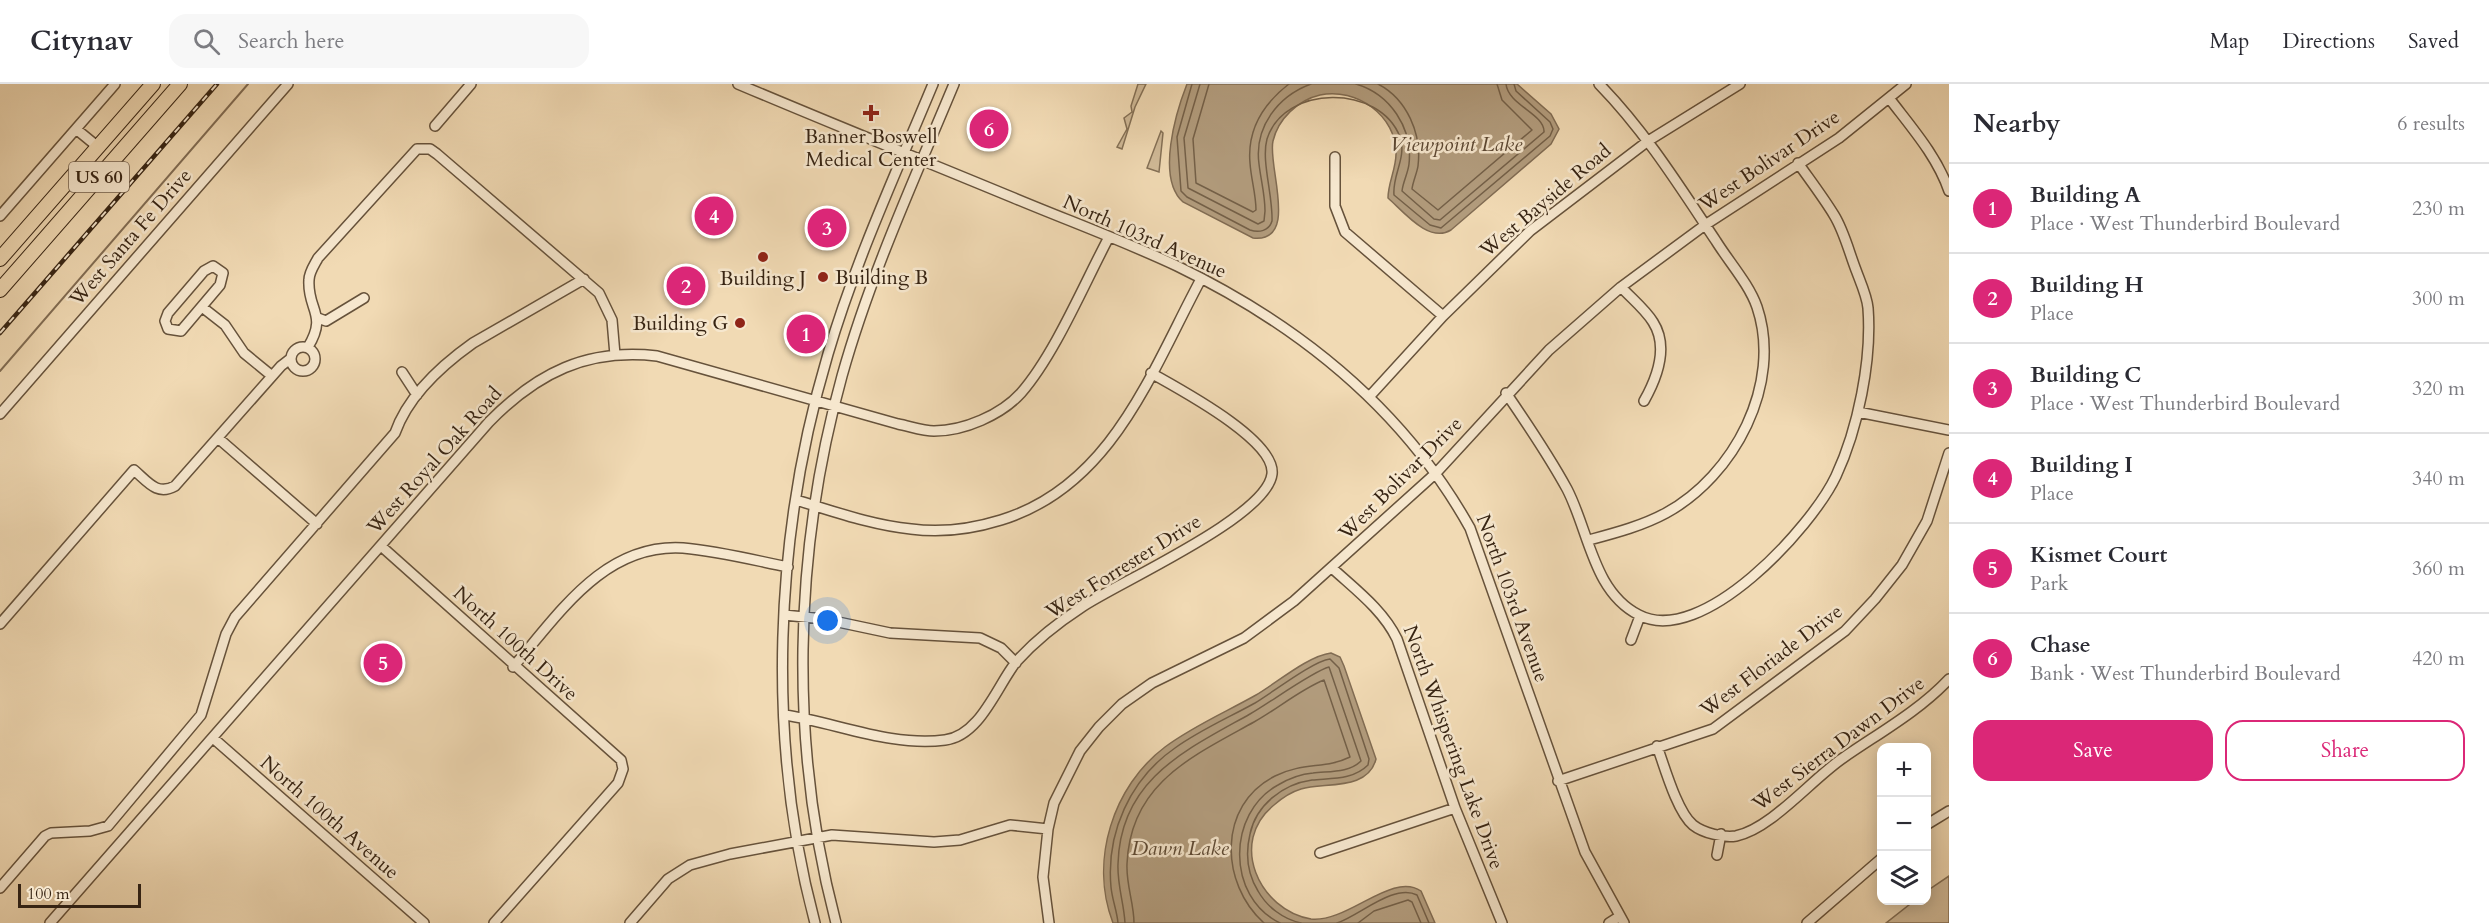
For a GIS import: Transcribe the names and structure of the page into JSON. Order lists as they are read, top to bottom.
{
  "streets": {
    "highway": ["US 60"],
    "street": [
      "West Bolivar Drive",
      "West Bayside Road",
      "North 103rd Avenue",
      "West Santa Fe Drive",
      "West Royal Oak Road",
      "West Forrester Drive",
      "North 100th Drive",
      "West Floriade Drive",
      "West Sierra Dawn Drive",
      "North Whispering Lake Drive",
      "North 100th Avenue"
    ]
  },
  "crossings": [
    ["West Bolivar Drive", "North 103rd Avenue"],
    ["West Bolivar Drive", "North Whispering Lake Drive"],
    ["West Bayside Road", "North 103rd Avenue"],
    ["North 103rd Avenue", "West Royal Oak Road"],
    ["North 103rd Avenue", "West Floriade Drive"],
    ["West Royal Oak Road", "North 100th Drive"],
    ["West Royal Oak Road", "North 100th Avenue"],
    ["West Floriade Drive", "West Sierra Dawn Drive"]
  ],
  "water": ["Viewpoint Lake", "Dawn Lake"],
  "places": {
    "health": ["Banner Boswell Medical Center"],
    "other": ["Building J", "Building B", "Building G"]
  },
  "scale_bar": "100 m",
  "page": {
    "header": "Citynav",
    "search": "Search here",
    "nav": ["Map", "Directions", "Saved"],
    "heading": ["Nearby", "6 results"],
    "pins": [
      "6",
      "4",
      "3",
      "2",
      "1",
      "5"
    ],
    "list": [
      {
        "mark": "1",
        "name": "Building A",
        "note": "Place · West Thunderbird Boulevard",
        "value": "230 m"
      },
      {
        "mark": "2",
        "name": "Building H",
        "note": "Place",
        "value": "300 m"
      },
      {
        "mark": "3",
        "name": "Building C",
        "note": "Place · West Thunderbird Boulevard",
        "value": "320 m"
      },
      {
        "mark": "4",
        "name": "Building I",
        "note": "Place",
        "value": "340 m"
      },
      {
        "mark": "5",
        "name": "Kismet Court",
        "note": "Park",
        "value": "360 m"
      },
      {
        "mark": "6",
        "name": "Chase",
        "note": "Bank · West Thunderbird Boulevard",
        "value": "420 m"
      }
    ],
    "buttons": ["Save", "Share"],
    "map_buttons": ["+", "−"],
    "scale": "100 m"
  }
}
